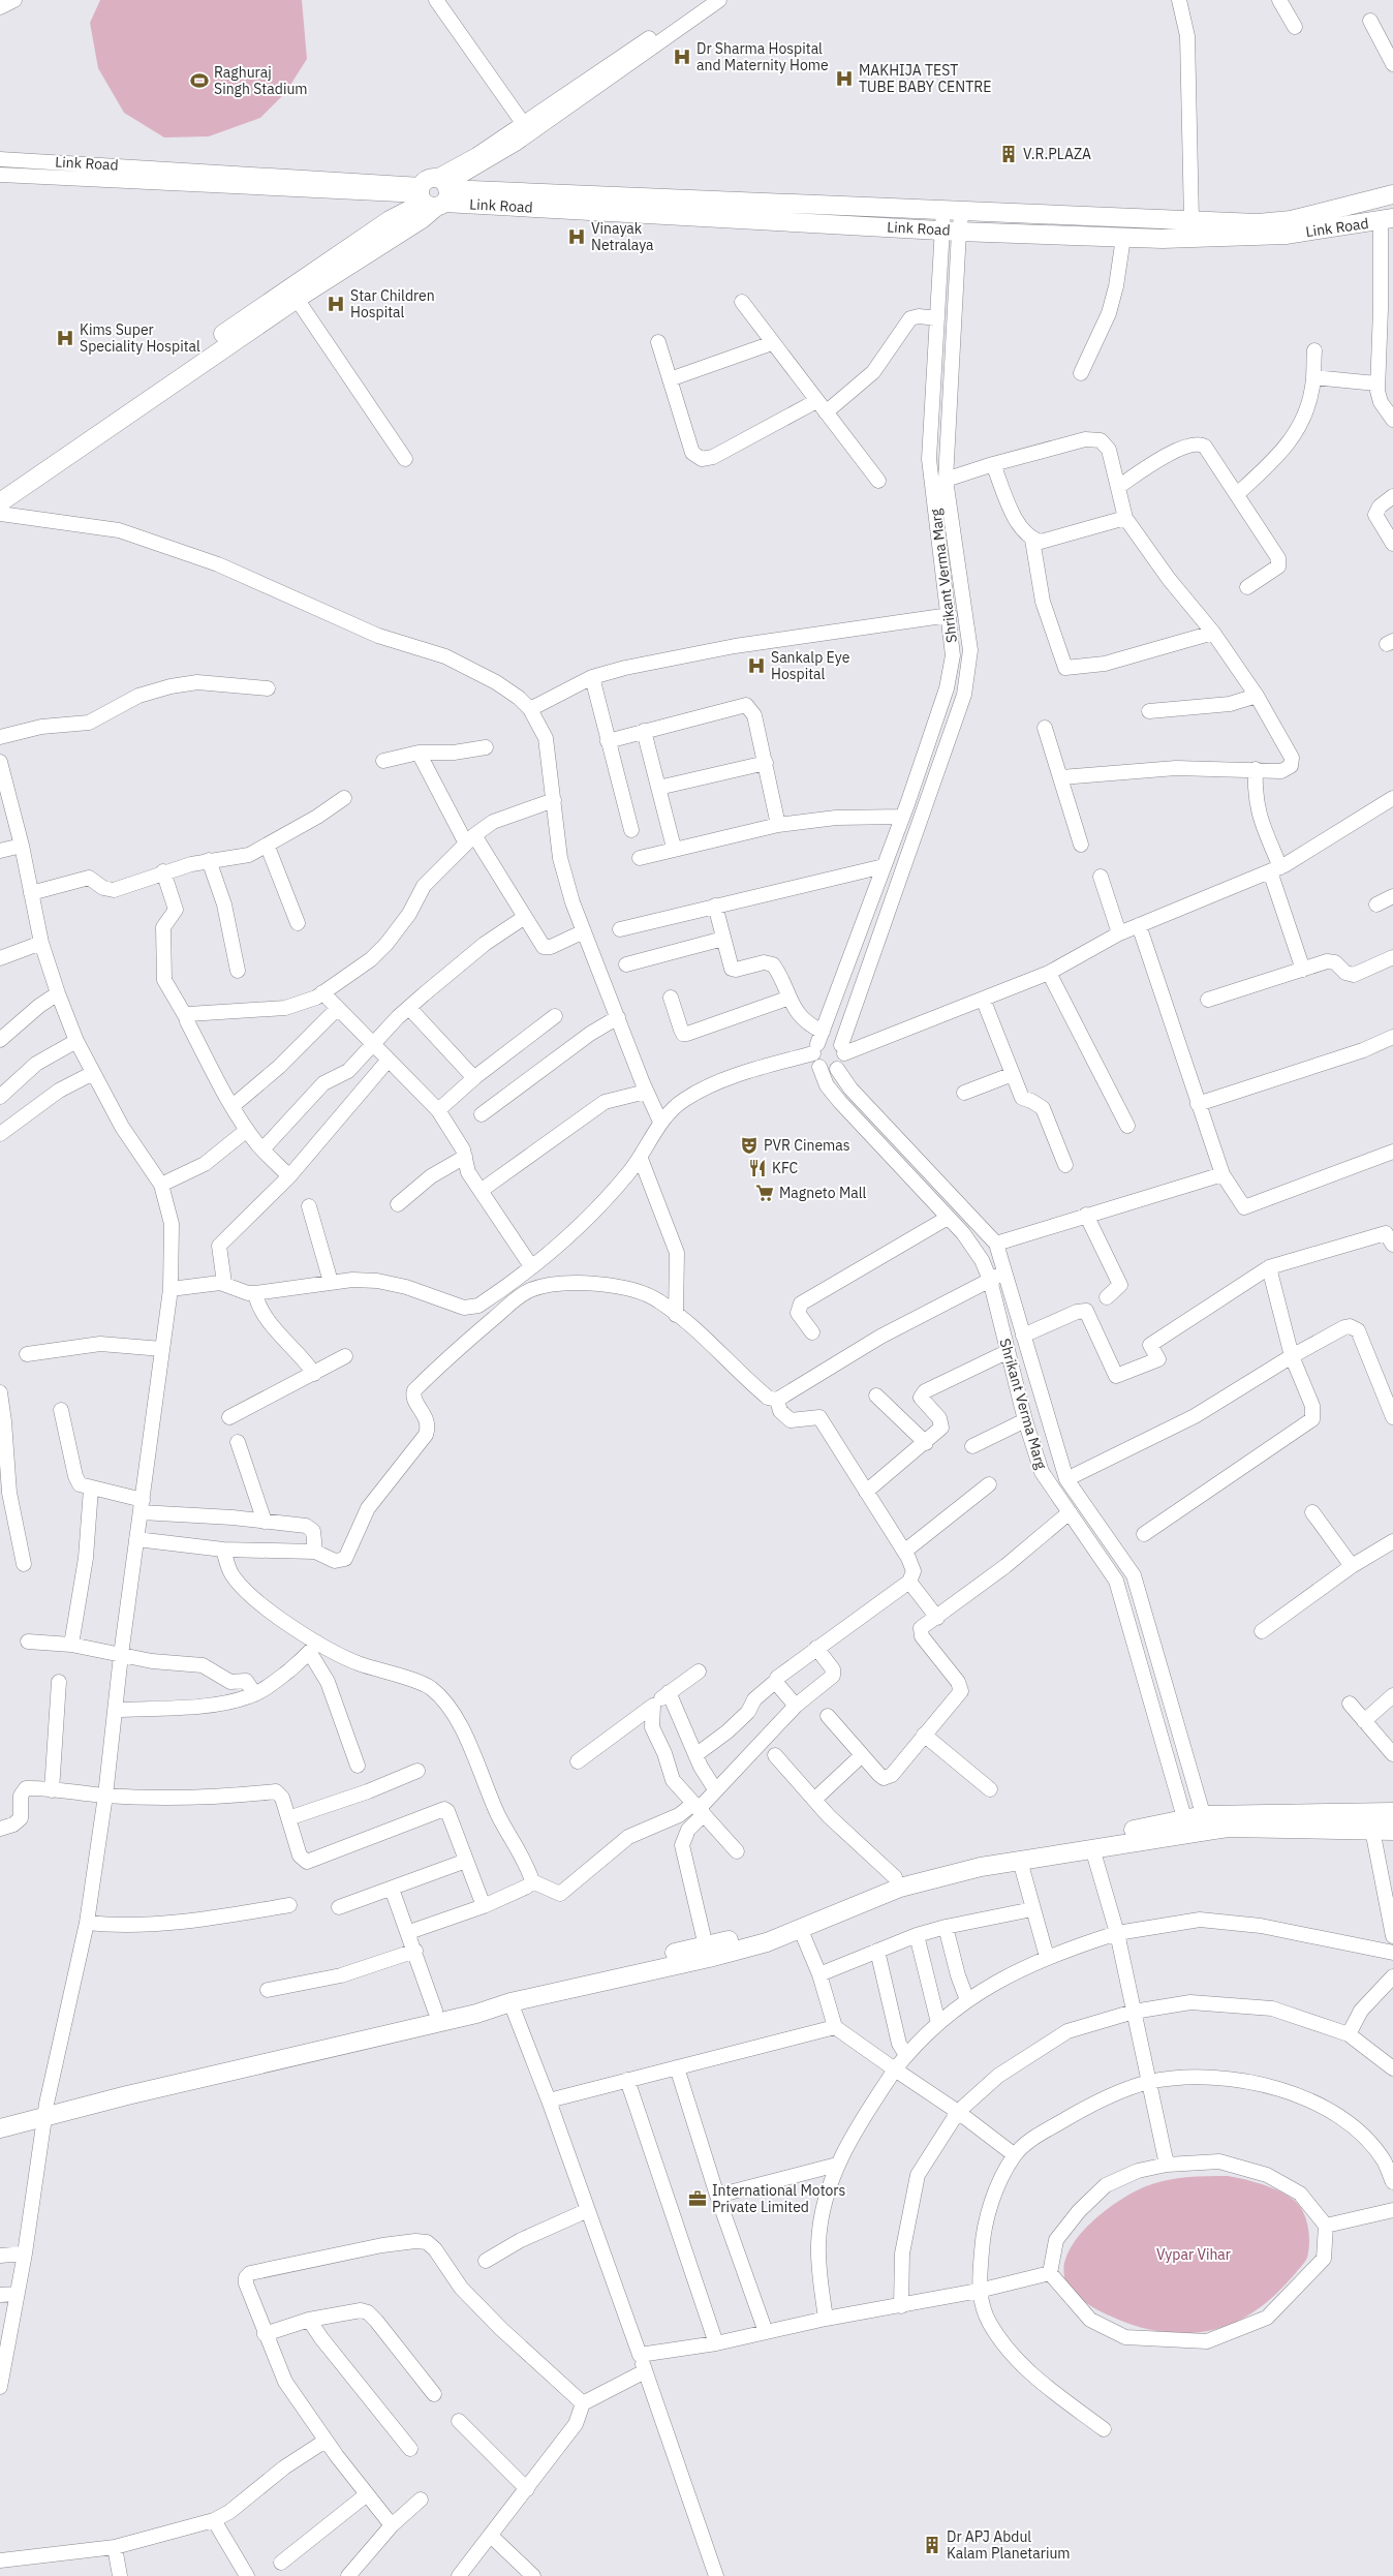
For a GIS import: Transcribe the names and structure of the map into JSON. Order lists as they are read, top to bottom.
{
  "streets": {
    "main road": ["Link Road"],
    "street": ["Shrikant Verma Marg"]
  },
  "crossings": [
    ["Link Road", "Shrikant Verma Marg"]
  ],
  "parks": ["Vypar Vihar"],
  "places": {
    "hospital": [
      "Dr Sharma Hospital and Maternity Home",
      "MAKHIJA TEST TUBE BABY CENTRE",
      "Vinayak Netralaya",
      "Star Children Hospital",
      "Kims Super Speciality Hospital",
      "Sankalp Eye Hospital"
    ],
    "sports": ["Raghuraj Singh Stadium"],
    "building": ["V.R.PLAZA", "Dr APJ Abdul Kalam Planetarium"],
    "theatre": ["PVR Cinemas"],
    "restaurant": ["KFC"],
    "supermarket": ["Magneto Mall"],
    "office": ["International Motors Private Limited"]
  }
}
